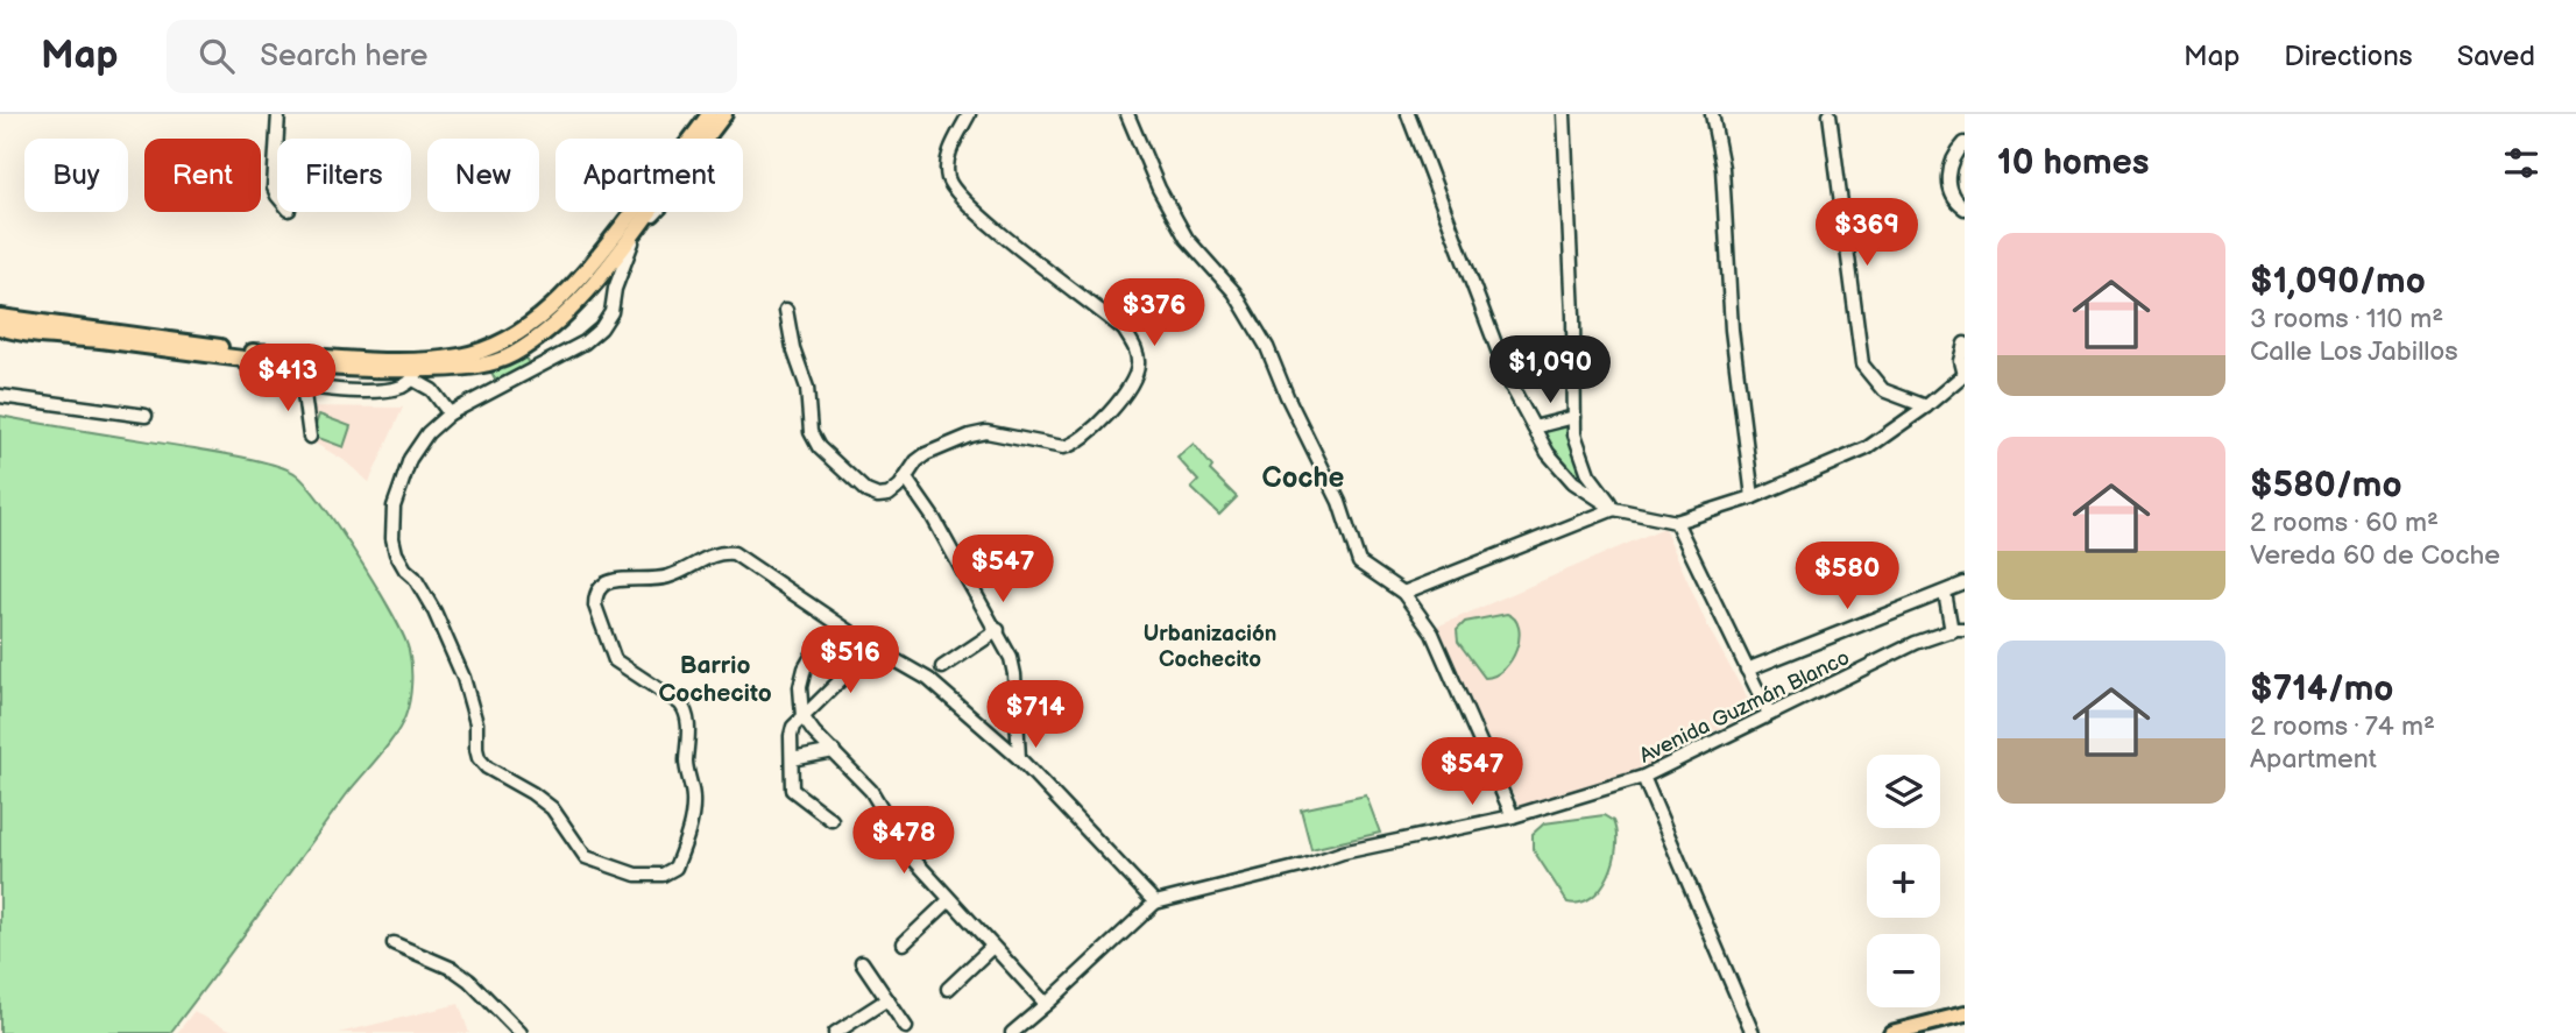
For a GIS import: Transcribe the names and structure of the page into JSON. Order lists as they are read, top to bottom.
{
  "streets": {
    "street": ["Avenida Guzmán Blanco"]
  },
  "districts": ["Coche", "Urbanización Cochecito", "Barrio Cochecito"],
  "page": {
    "header": "Map",
    "search": "Search here",
    "nav": ["Map", "Directions", "Saved"],
    "heading": "10 homes",
    "chip": [
      "Buy",
      "Rent",
      "Filters",
      "New",
      "Apartment"
    ],
    "price": [
      "$369",
      "$376",
      "$1,090",
      "$413",
      "$547",
      "$580",
      "$516",
      "$714",
      "$547",
      "$478"
    ],
    "list": [
      {
        "name": "$1,090/mo",
        "note": "3 rooms · 110 m² · Calle Los Jabillos"
      },
      {
        "name": "$580/mo",
        "note": "2 rooms · 60 m² · Vereda 60 de Coche"
      },
      {
        "name": "$714/mo",
        "note": "2 rooms · 74 m² · Apartment"
      }
    ],
    "map_buttons": ["+", "−"]
  }
}
